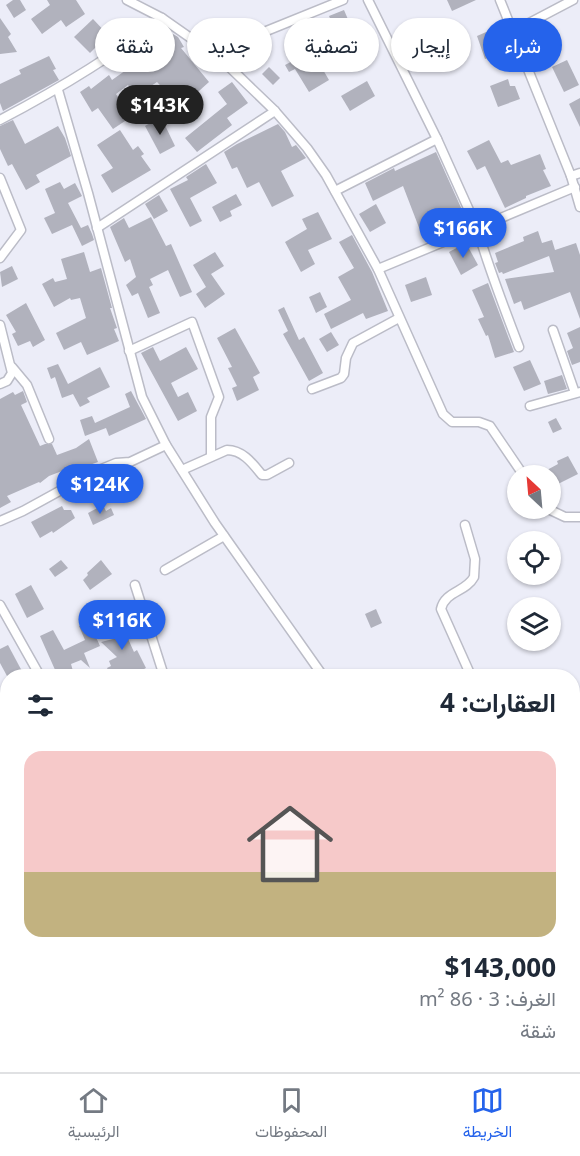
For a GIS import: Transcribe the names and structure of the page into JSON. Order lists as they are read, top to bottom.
{
  "north": "top left",
  "page": {
    "chip": [
      "شراء",
      "إيجار",
      "تصفية",
      "جديد",
      "شقة"
    ],
    "price": [
      "$143K",
      "$166K",
      "$124K",
      "$116K"
    ],
    "heading": "العقارات: 4",
    "list": [
      {
        "name": "$143,000",
        "note": "الغرف: 3 · 86 m² · شقة"
      }
    ],
    "tabs": ["الخريطة", "المحفوظات", "الرئيسية"]
  }
}
